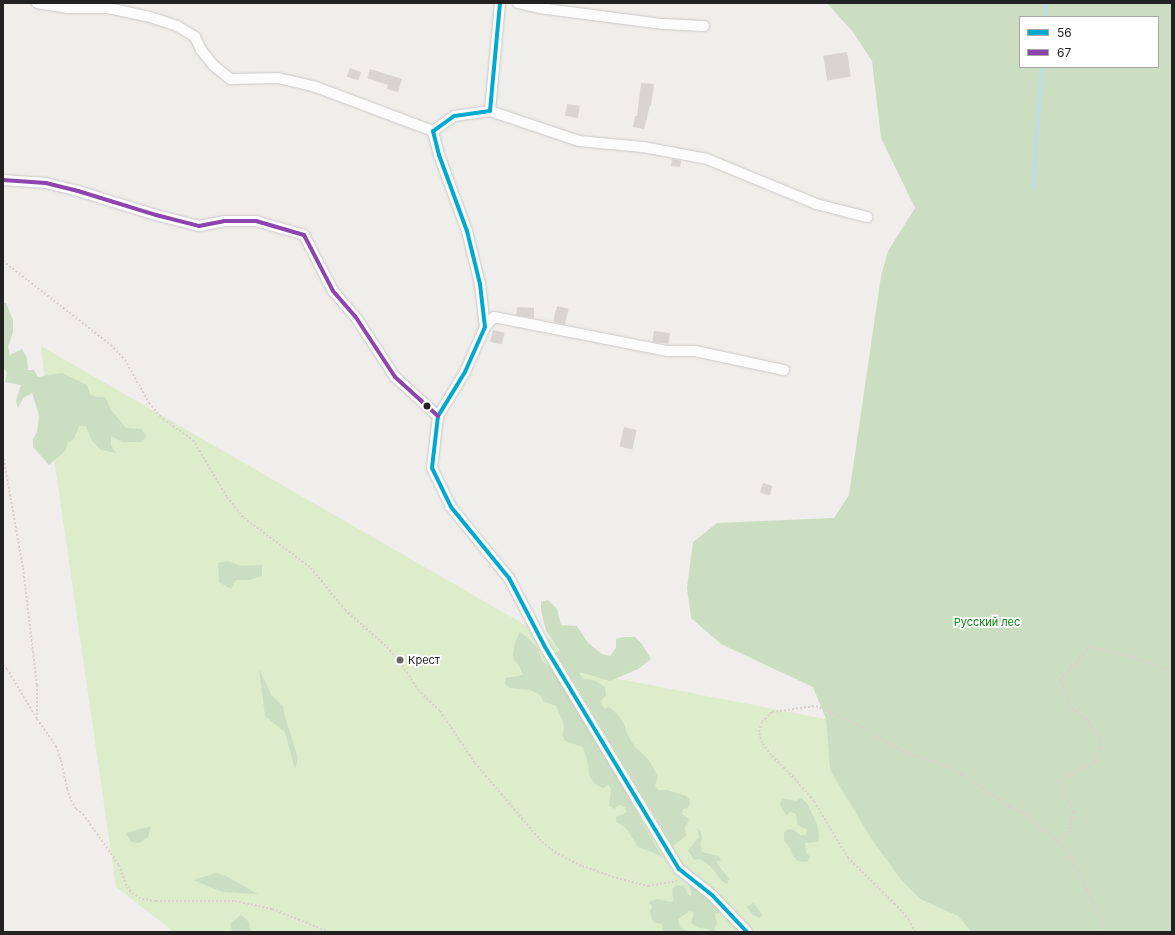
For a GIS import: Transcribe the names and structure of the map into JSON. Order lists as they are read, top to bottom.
{
  "parks": ["Русский лес"],
  "places": ["Крест"],
  "lines": ["transit line 56", "transit line 67"],
  "legend": ["56", "67"]
}
